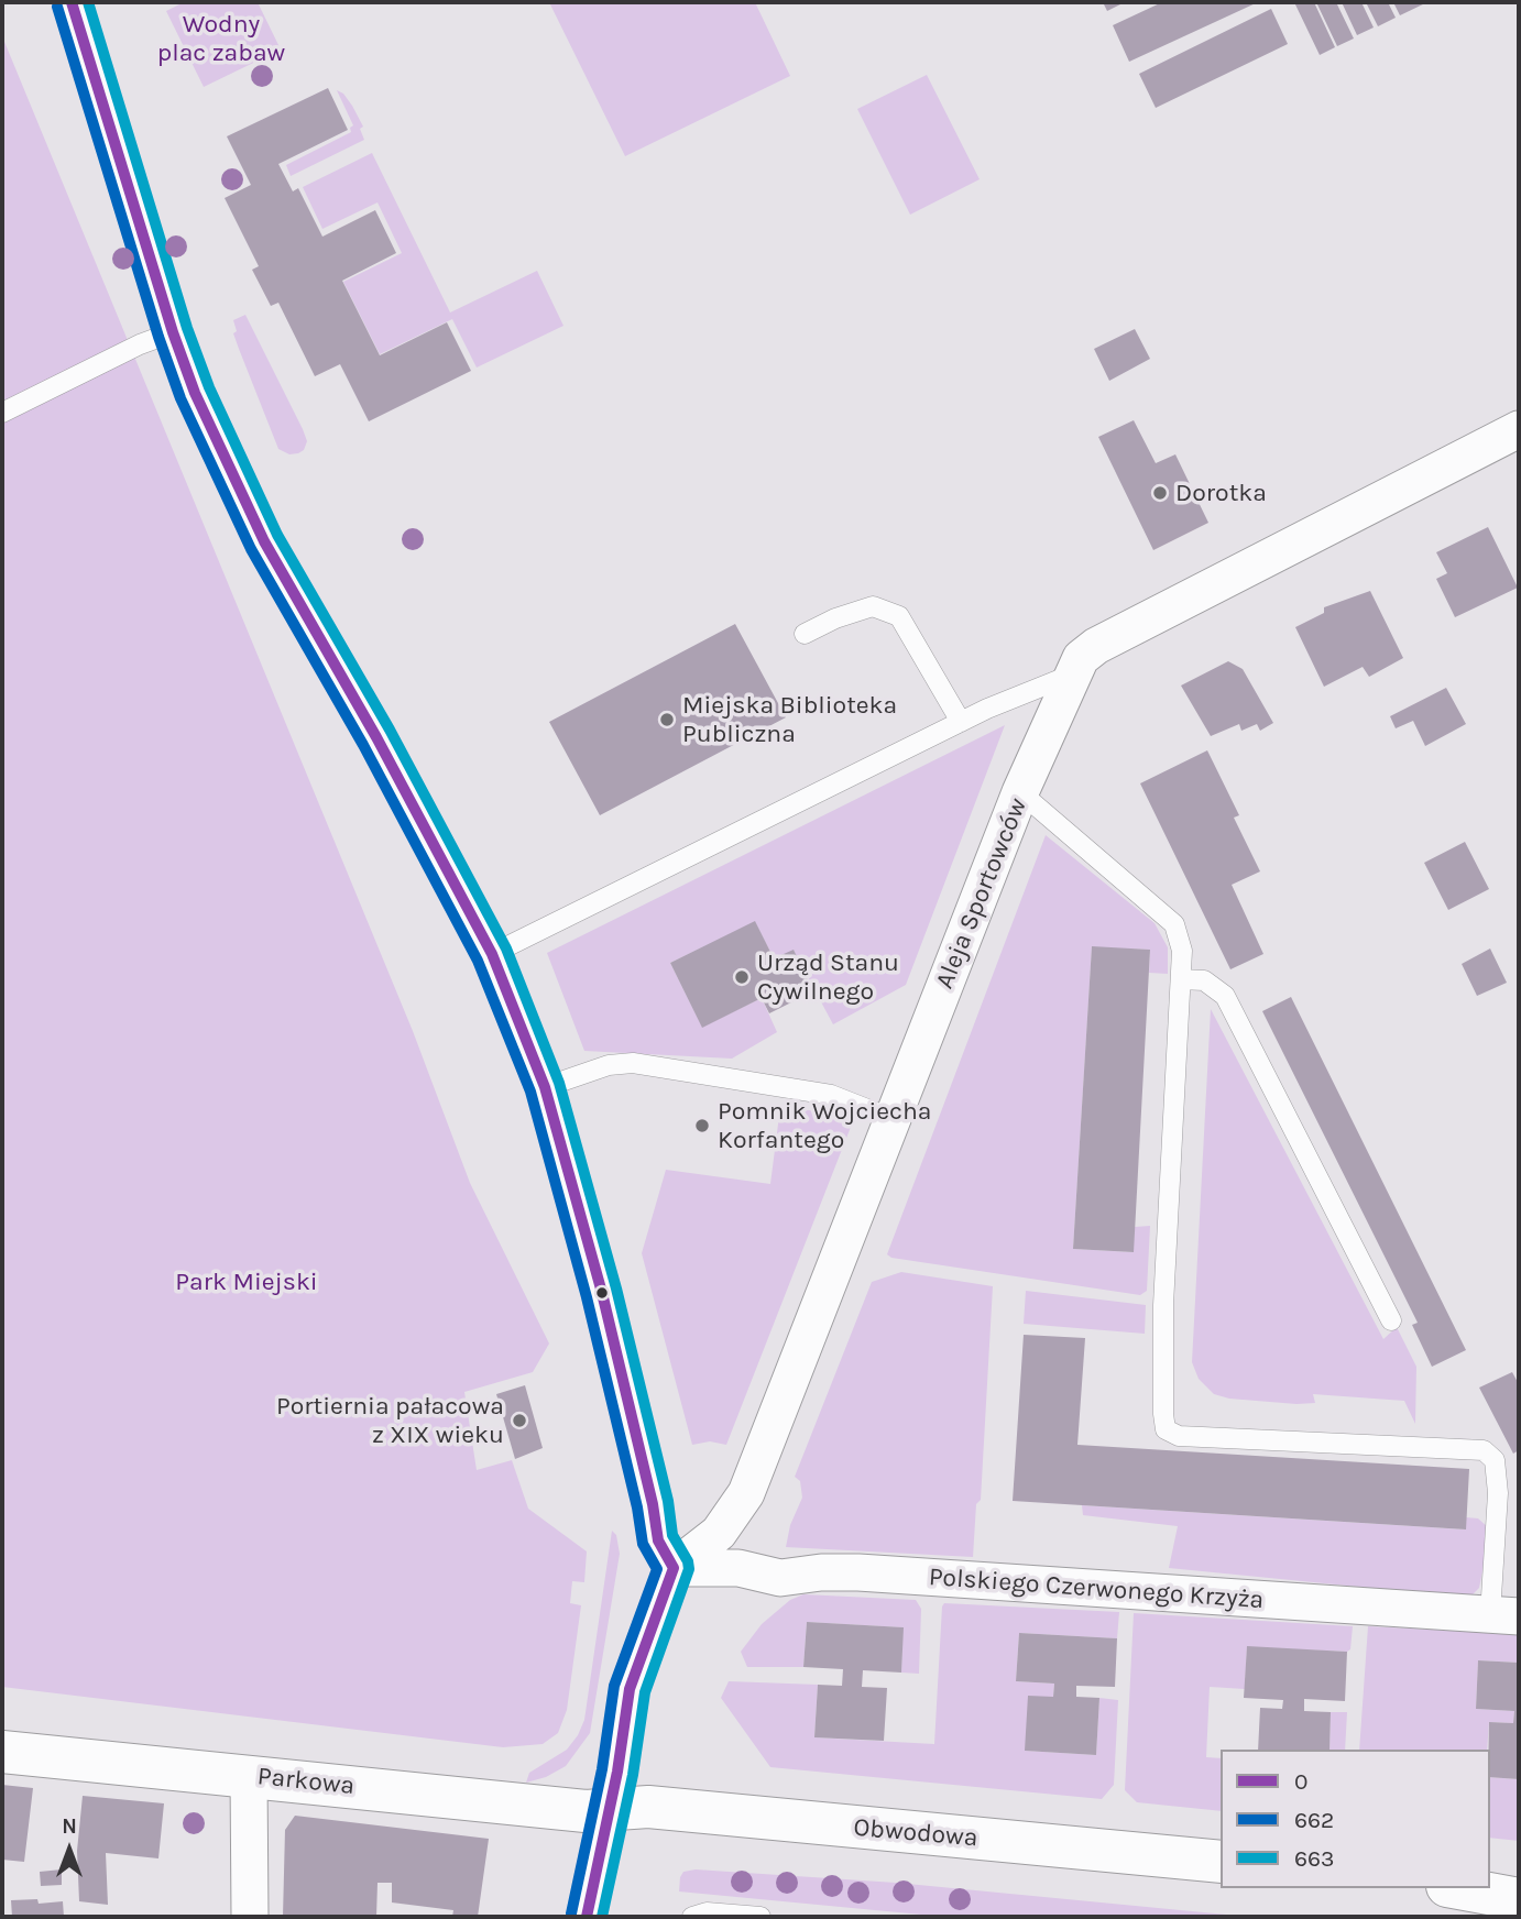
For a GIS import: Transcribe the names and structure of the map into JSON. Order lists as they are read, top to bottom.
{
  "streets": {
    "street": [
      "Aleja Sportowców",
      "Polskiego Czerwonego Krzyża",
      "Parkowa",
      "Obwodowa"
    ]
  },
  "crossings": [
    ["Aleja Sportowców", "Polskiego Czerwonego Krzyża"],
    ["Parkowa", "Obwodowa"]
  ],
  "parks": ["Wodny plac zabaw", "Park Miejski"],
  "places": [
    "Dorotka",
    "Miejska Biblioteka Publiczna",
    "Urząd Stanu Cywilnego",
    "Pomnik Wojciecha Korfantego",
    "Portiernia pałacowa z XIX wieku"
  ],
  "lines": ["transit line 0", "transit line 663", "transit line 662"],
  "legend": ["0", "662", "663"],
  "north": "top"
}
